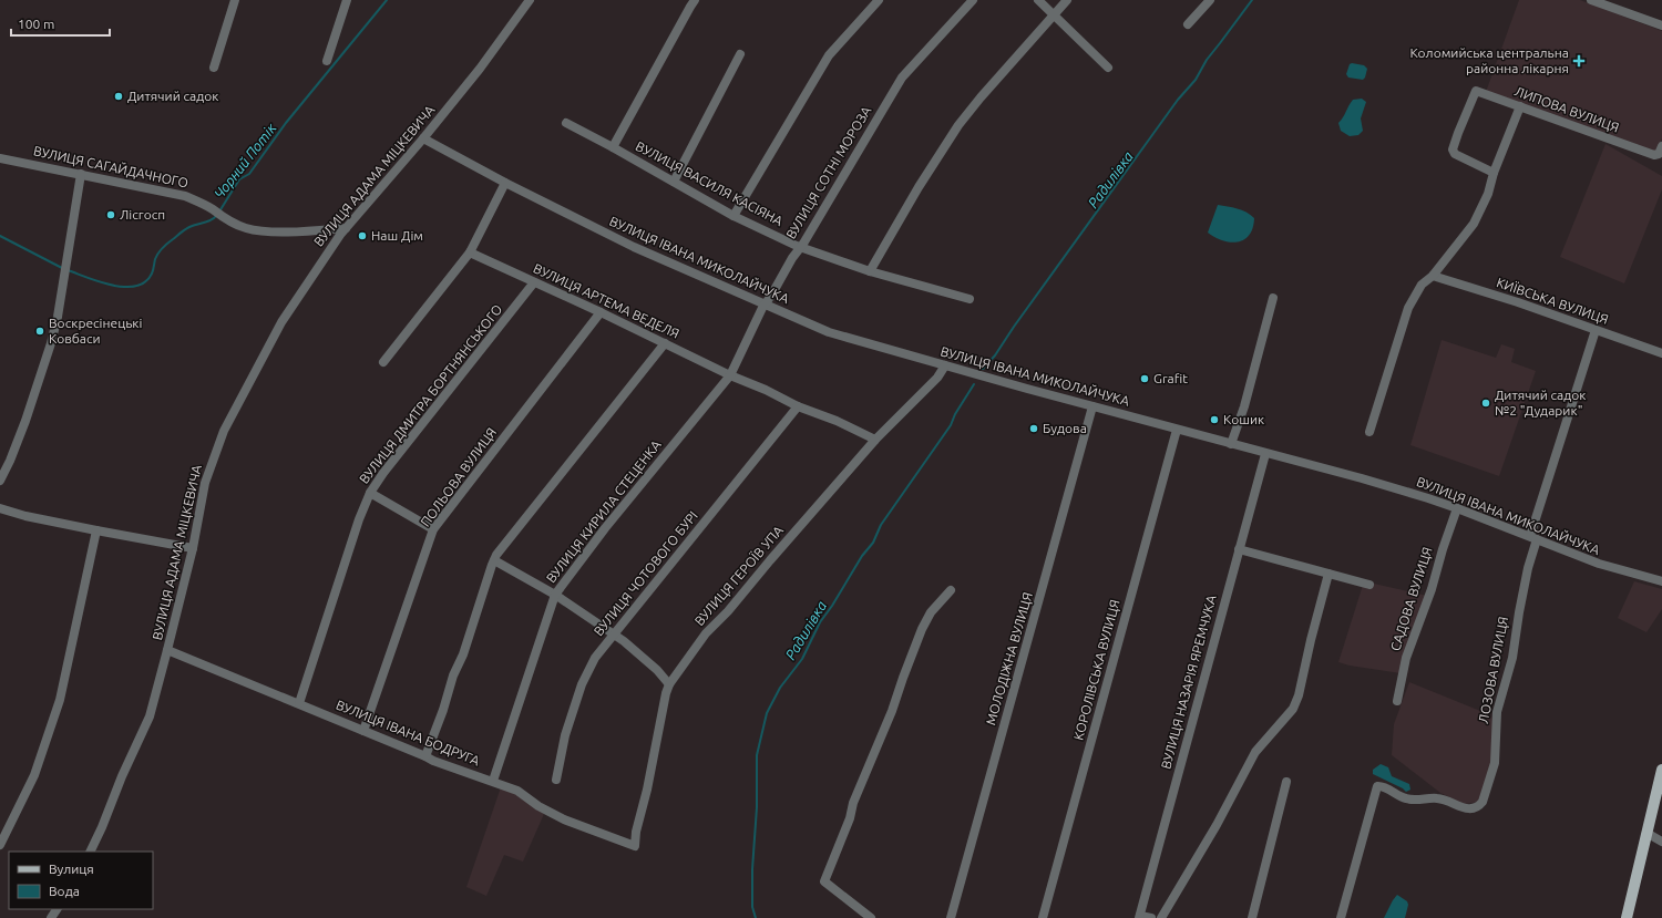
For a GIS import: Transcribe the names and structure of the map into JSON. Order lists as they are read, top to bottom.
{
  "streets": {
    "street": [
      "ЛИПОВА ВУЛИЦЯ",
      "ВУЛИЦЯ САГАЙДАЧНОГО",
      "ВУЛИЦЯ СОТНІ МОРОЗА",
      "ВУЛИЦЯ АДАМА МІЦКЕВИЧА",
      "ВУЛИЦЯ ВАСИЛЯ КАСІЯНА",
      "ВУЛИЦЯ ІВАНА МИКОЛАЙЧУКА",
      "ВУЛИЦЯ АРТЕМА ВЕДЕЛЯ",
      "КИЇВСЬКА ВУЛИЦЯ",
      "ВУЛИЦЯ ДМИТРА БОРТНЯНСЬКОГО",
      "ПОЛЬОВА ВУЛИЦЯ",
      "ВУЛИЦЯ КИРИЛА СТЕЦЕНКА",
      "ВУЛИЦЯ ЧОТОВОГО БУРІ",
      "ВУЛИЦЯ ГЕРОЇВ УПА",
      "САДОВА ВУЛИЦЯ",
      "МОЛОДІЖНА ВУЛИЦЯ",
      "КОРОЛІВСЬКА ВУЛИЦЯ",
      "ЛОЗОВА ВУЛИЦЯ",
      "ВУЛИЦЯ НАЗАРІЯ ЯРЕМЧУКА",
      "ВУЛИЦЯ ІВАНА БОДРУГА"
    ]
  },
  "crossings": [
    ["ВУЛИЦЯ САГАЙДАЧНОГО", "ВУЛИЦЯ АДАМА МІЦКЕВИЧА"],
    ["ВУЛИЦЯ СОТНІ МОРОЗА", "ВУЛИЦЯ ВАСИЛЯ КАСІЯНА"],
    ["ВУЛИЦЯ СОТНІ МОРОЗА", "ВУЛИЦЯ ІВАНА МИКОЛАЙЧУКА"],
    ["ВУЛИЦЯ СОТНІ МОРОЗА", "ВУЛИЦЯ АРТЕМА ВЕДЕЛЯ"],
    ["ВУЛИЦЯ СОТНІ МОРОЗА", "ВУЛИЦЯ КИРИЛА СТЕЦЕНКА"],
    ["ВУЛИЦЯ АДАМА МІЦКЕВИЧА", "ВУЛИЦЯ ІВАНА МИКОЛАЙЧУКА"],
    ["ВУЛИЦЯ АДАМА МІЦКЕВИЧА", "ВУЛИЦЯ ІВАНА БОДРУГА"],
    ["ВУЛИЦЯ ІВАНА МИКОЛАЙЧУКА", "ВУЛИЦЯ ГЕРОЇВ УПА"],
    ["ВУЛИЦЯ ІВАНА МИКОЛАЙЧУКА", "САДОВА ВУЛИЦЯ"],
    ["ВУЛИЦЯ ІВАНА МИКОЛАЙЧУКА", "МОЛОДІЖНА ВУЛИЦЯ"],
    ["ВУЛИЦЯ ІВАНА МИКОЛАЙЧУКА", "КОРОЛІВСЬКА ВУЛИЦЯ"],
    ["ВУЛИЦЯ ІВАНА МИКОЛАЙЧУКА", "ЛОЗОВА ВУЛИЦЯ"],
    ["ВУЛИЦЯ ІВАНА МИКОЛАЙЧУКА", "ВУЛИЦЯ НАЗАРІЯ ЯРЕМЧУКА"],
    ["ВУЛИЦЯ АРТЕМА ВЕДЕЛЯ", "ВУЛИЦЯ ДМИТРА БОРТНЯНСЬКОГО"],
    ["ВУЛИЦЯ АРТЕМА ВЕДЕЛЯ", "ПОЛЬОВА ВУЛИЦЯ"],
    ["ВУЛИЦЯ АРТЕМА ВЕДЕЛЯ", "ВУЛИЦЯ КИРИЛА СТЕЦЕНКА"],
    ["ВУЛИЦЯ АРТЕМА ВЕДЕЛЯ", "ВУЛИЦЯ ЧОТОВОГО БУРІ"],
    ["ВУЛИЦЯ АРТЕМА ВЕДЕЛЯ", "ВУЛИЦЯ ГЕРОЇВ УПА"],
    ["КИЇВСЬКА ВУЛИЦЯ", "ЛОЗОВА ВУЛИЦЯ"],
    ["ВУЛИЦЯ ДМИТРА БОРТНЯНСЬКОГО", "ВУЛИЦЯ ІВАНА БОДРУГА"],
    ["ПОЛЬОВА ВУЛИЦЯ", "ВУЛИЦЯ ІВАНА БОДРУГА"],
    ["ВУЛИЦЯ КИРИЛА СТЕЦЕНКА", "ВУЛИЦЯ ІВАНА БОДРУГА"],
    ["ВУЛИЦЯ ГЕРОЇВ УПА", "ВУЛИЦЯ ІВАНА БОДРУГА"]
  ],
  "water": ["Чорний Потік", "Радилівка"],
  "places": {
    "health": ["Коломийська центральна районна лікарня"],
    "other": [
      "Дитячий садок",
      "Лісгосп",
      "Наш Дім",
      "Воскресінецькі Ковбаси",
      "Grafit",
      "Дитячий садок №2 \"Дударик\"",
      "Кошик",
      "Будова"
    ]
  },
  "legend": ["Вулиця", "Вода"],
  "scale_bar": "100 m"
}
